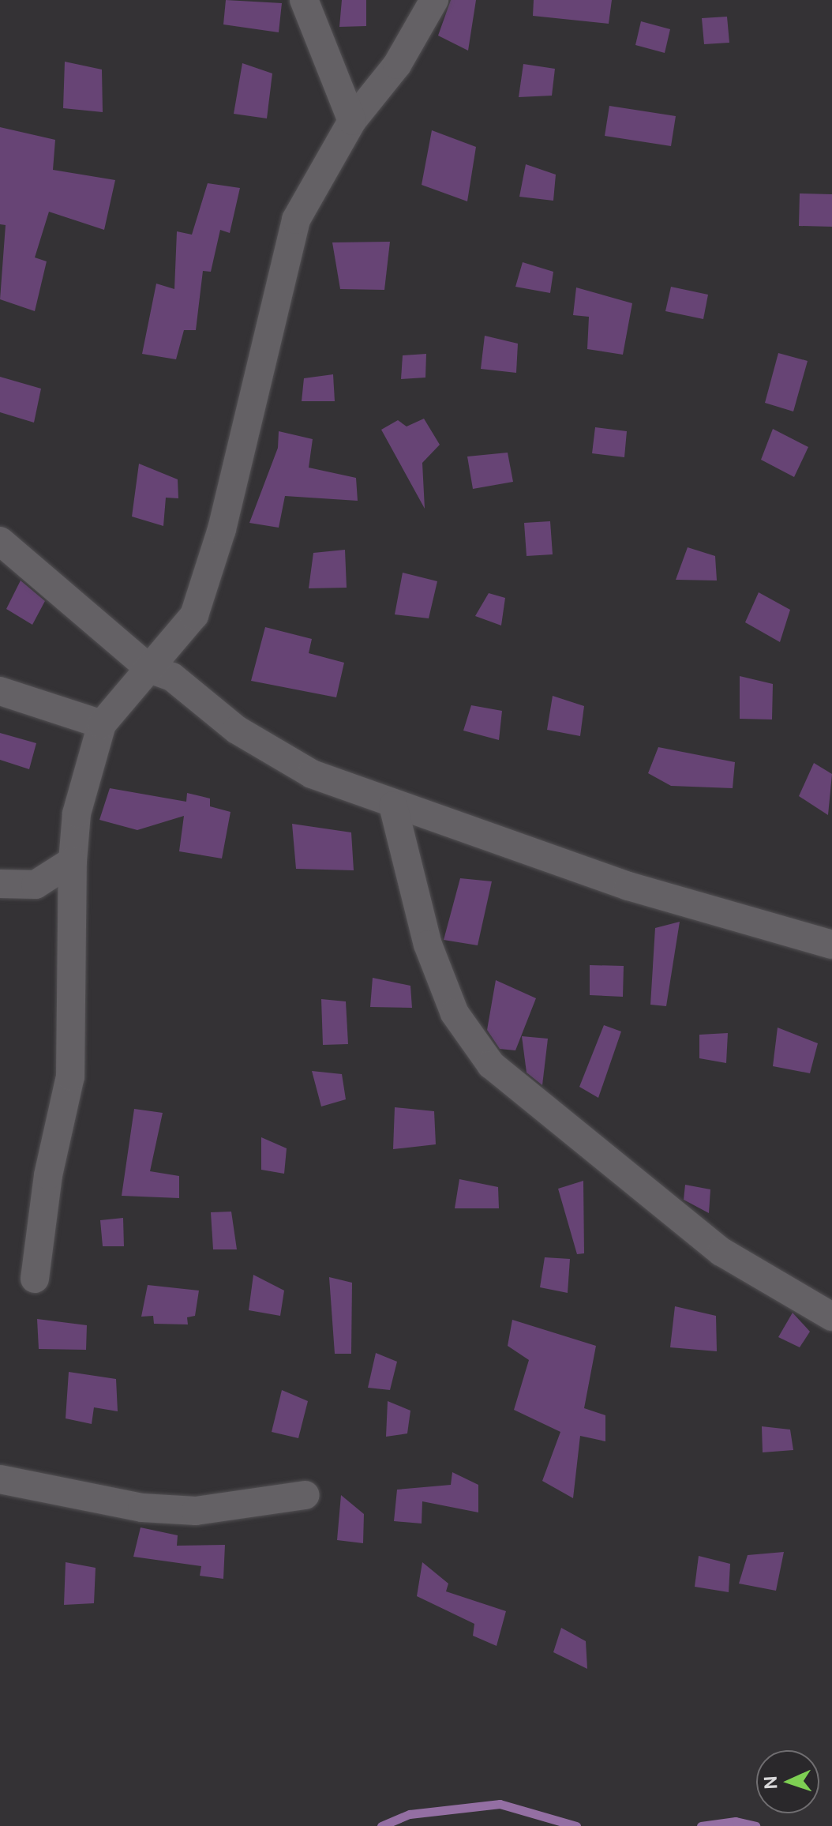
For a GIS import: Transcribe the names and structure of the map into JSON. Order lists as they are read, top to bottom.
{
  "north": "left"
}
